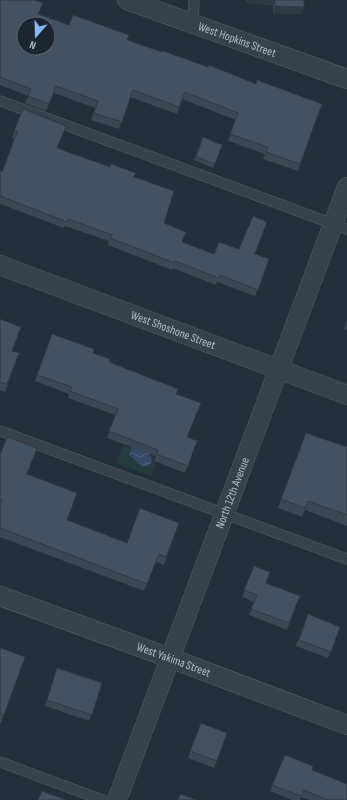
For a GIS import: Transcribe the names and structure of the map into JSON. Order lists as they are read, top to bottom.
{
  "streets": {
    "street": [
      "West Hopkins Street",
      "West Shoshone Street",
      "North 12th Avenue",
      "West Yakima Street"
    ]
  },
  "crossings": [
    ["West Shoshone Street", "North 12th Avenue"],
    ["North 12th Avenue", "West Yakima Street"]
  ],
  "north": "bottom"
}
